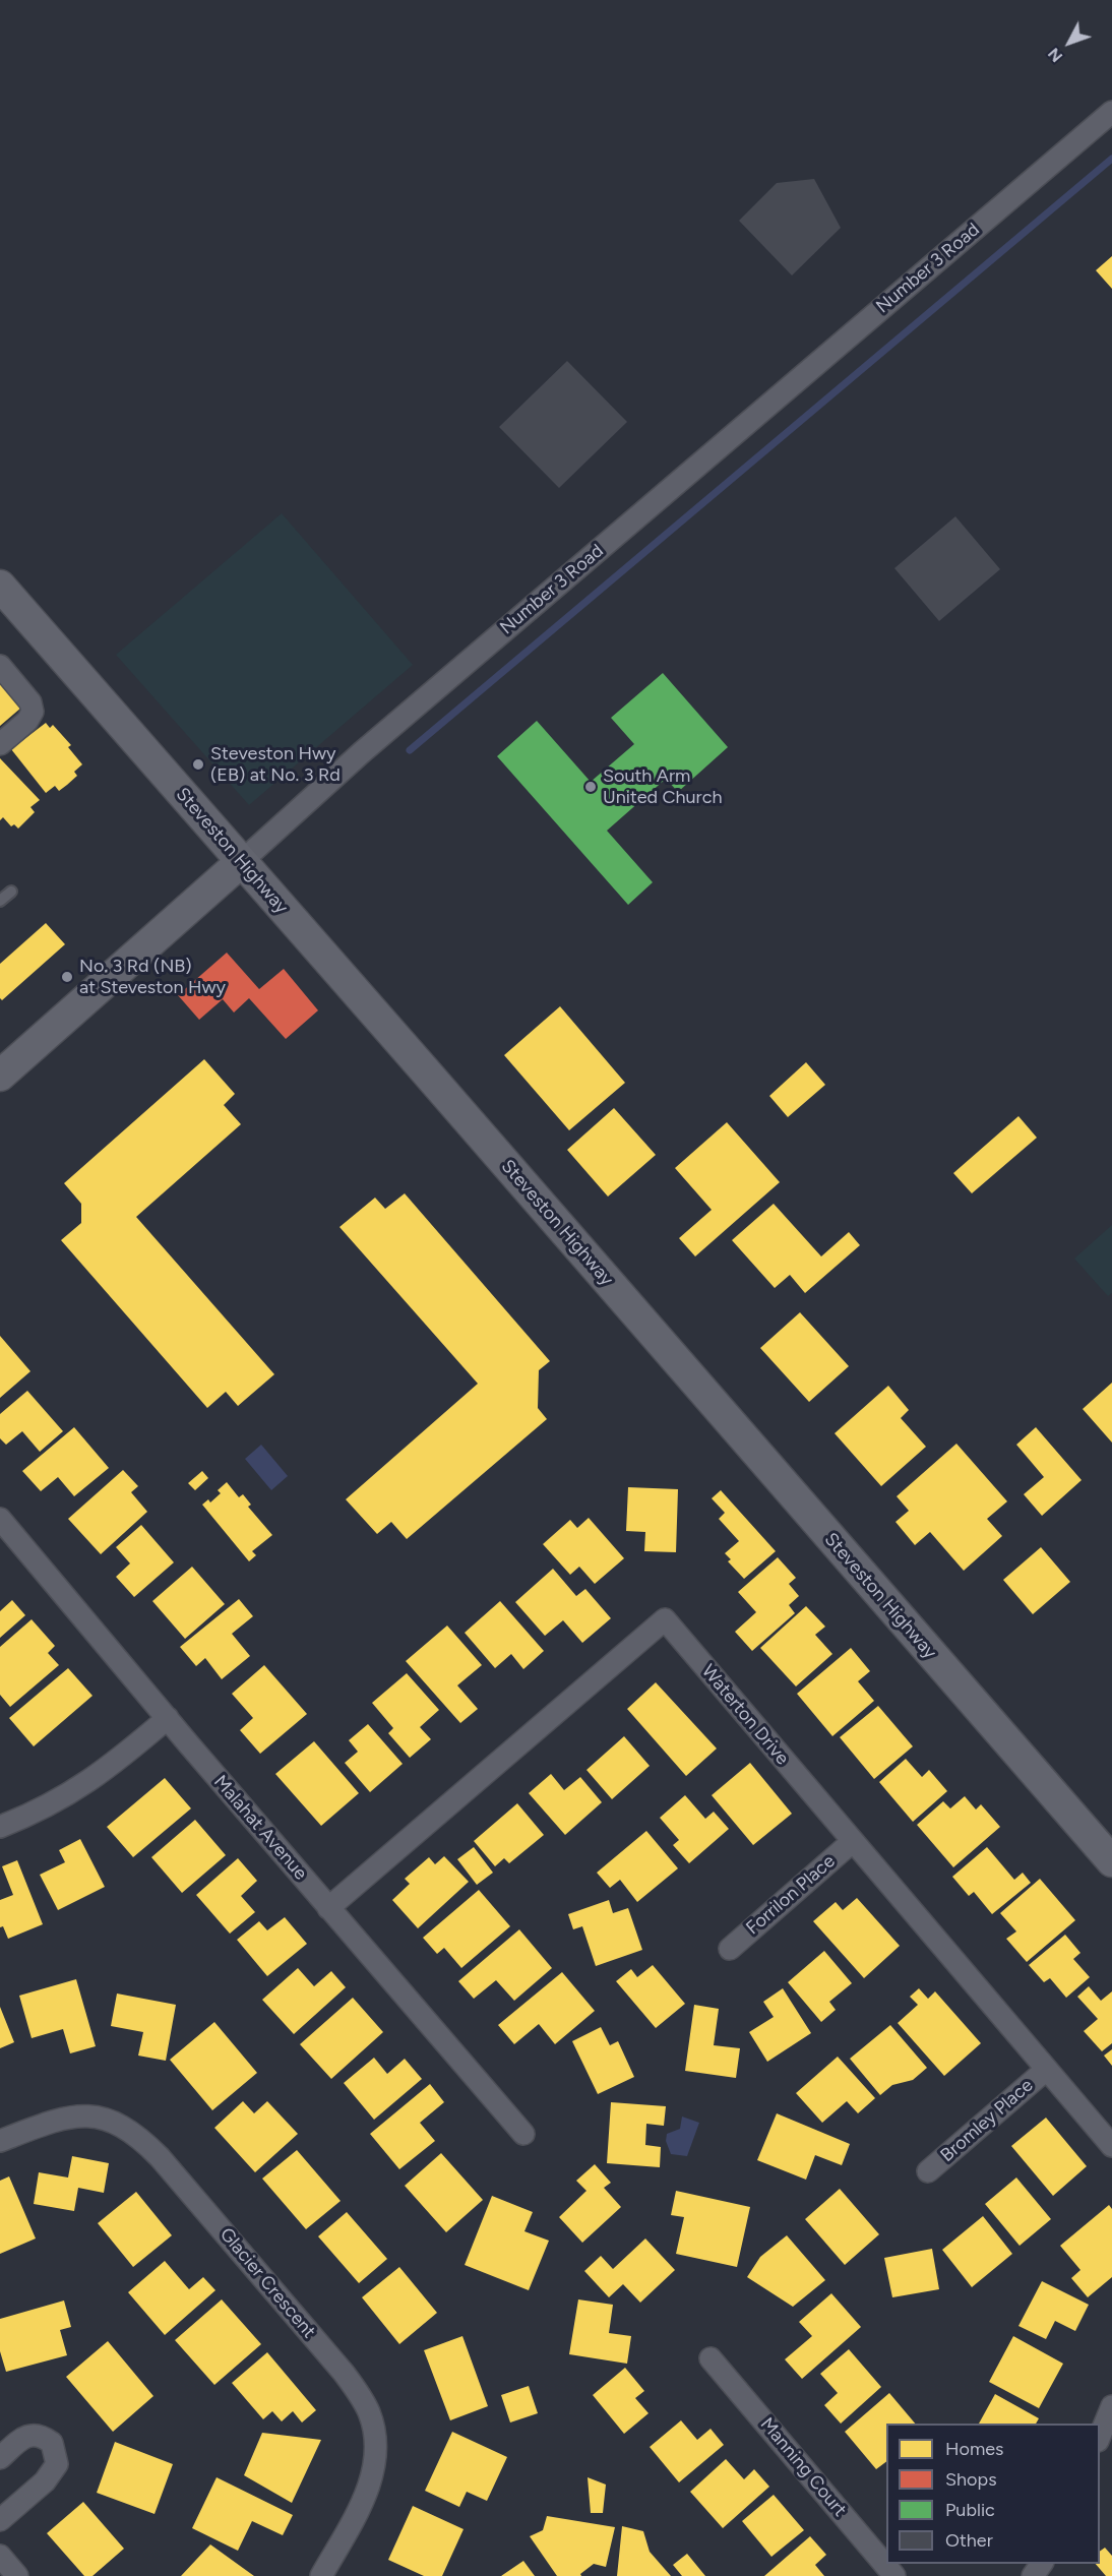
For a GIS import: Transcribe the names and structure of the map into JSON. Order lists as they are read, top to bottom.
{
  "streets": {
    "main road": ["Number 3 Road", "Steveston Highway"],
    "street": [
      "Waterton Drive",
      "Malahat Avenue",
      "Forrilon Place",
      "Bromley Place",
      "Glacier Crescent",
      "Manning Court"
    ]
  },
  "crossings": [
    ["Number 3 Road", "Steveston Highway"],
    ["Waterton Drive", "Malahat Avenue"],
    ["Waterton Drive", "Forrilon Place"],
    ["Waterton Drive", "Bromley Place"]
  ],
  "places": ["Steveston Hwy (EB) at No. 3 Rd", "South Arm United Church", "No. 3 Rd (NB) at Steveston Hwy"],
  "legend": [
    "Homes",
    "Shops",
    "Public",
    "Other"
  ],
  "north": "bottom left"
}
